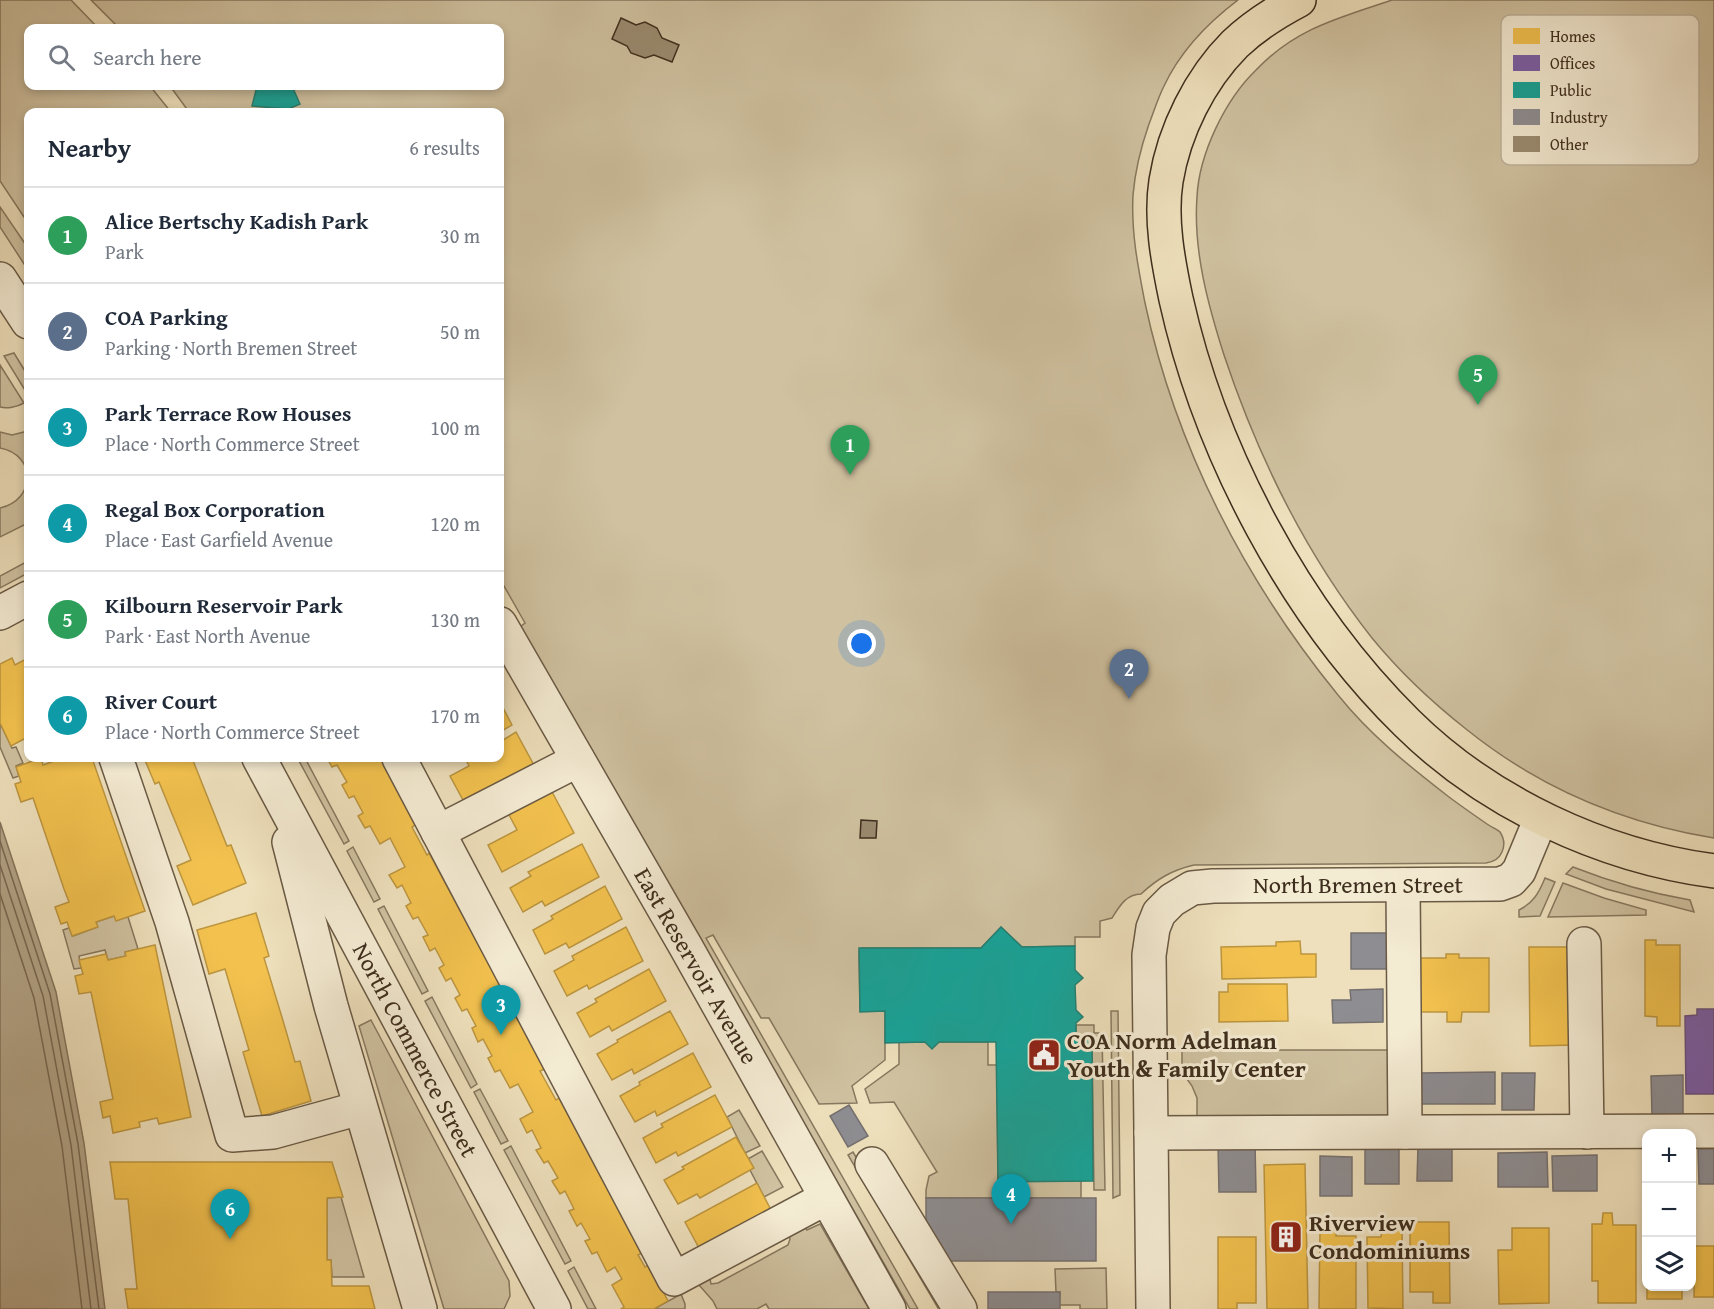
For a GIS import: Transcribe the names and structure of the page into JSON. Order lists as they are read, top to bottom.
{
  "streets": {
    "street": ["North Bremen Street", "East Reservoir Avenue", "North Commerce Street"]
  },
  "places": {
    "public building": ["COA Norm Adelman Youth & Family Center"],
    "building": ["Riverview Condominiums"]
  },
  "legend": [
    "Homes",
    "Offices",
    "Public",
    "Industry",
    "Other"
  ],
  "page": {
    "search": "Search here",
    "heading": ["Nearby", "6 results"],
    "list": [
      {
        "mark": "1",
        "name": "Alice Bertschy Kadish Park",
        "note": "Park",
        "value": "30 m"
      },
      {
        "mark": "2",
        "name": "COA Parking",
        "note": "Parking · North Bremen Street",
        "value": "50 m"
      },
      {
        "mark": "3",
        "name": "Park Terrace Row Houses",
        "note": "Place · North Commerce Street",
        "value": "100 m"
      },
      {
        "mark": "4",
        "name": "Regal Box Corporation",
        "note": "Place · East Garfield Avenue",
        "value": "120 m"
      },
      {
        "mark": "5",
        "name": "Kilbourn Reservoir Park",
        "note": "Park · East North Avenue",
        "value": "130 m"
      },
      {
        "mark": "6",
        "name": "River Court",
        "note": "Place · North Commerce Street",
        "value": "170 m"
      }
    ],
    "pins": [
      "5",
      "1",
      "2",
      "3",
      "4",
      "6"
    ],
    "map_buttons": ["+", "−"]
  }
}
